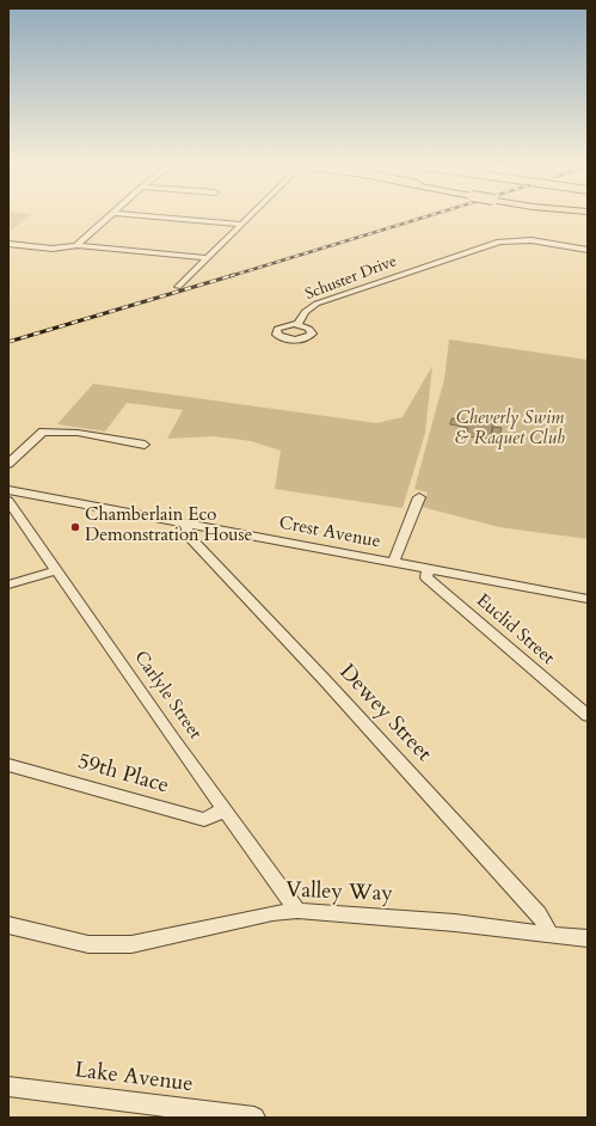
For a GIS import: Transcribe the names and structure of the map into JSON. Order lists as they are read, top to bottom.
{
  "streets": {
    "street": [
      "Schuster Drive",
      "Crest Avenue",
      "Euclid Street",
      "Carlyle Street",
      "Dewey Street",
      "59th Place",
      "Valley Way",
      "Lake Avenue"
    ]
  },
  "crossings": [
    ["Crest Avenue", "Euclid Street"],
    ["Crest Avenue", "Dewey Street"],
    ["Carlyle Street", "59th Place"],
    ["Carlyle Street", "Valley Way"],
    ["Dewey Street", "Valley Way"]
  ],
  "parks": ["Cheverly Swim & Raquet Club"],
  "places": ["Chamberlain Eco Demonstration House"]
}
